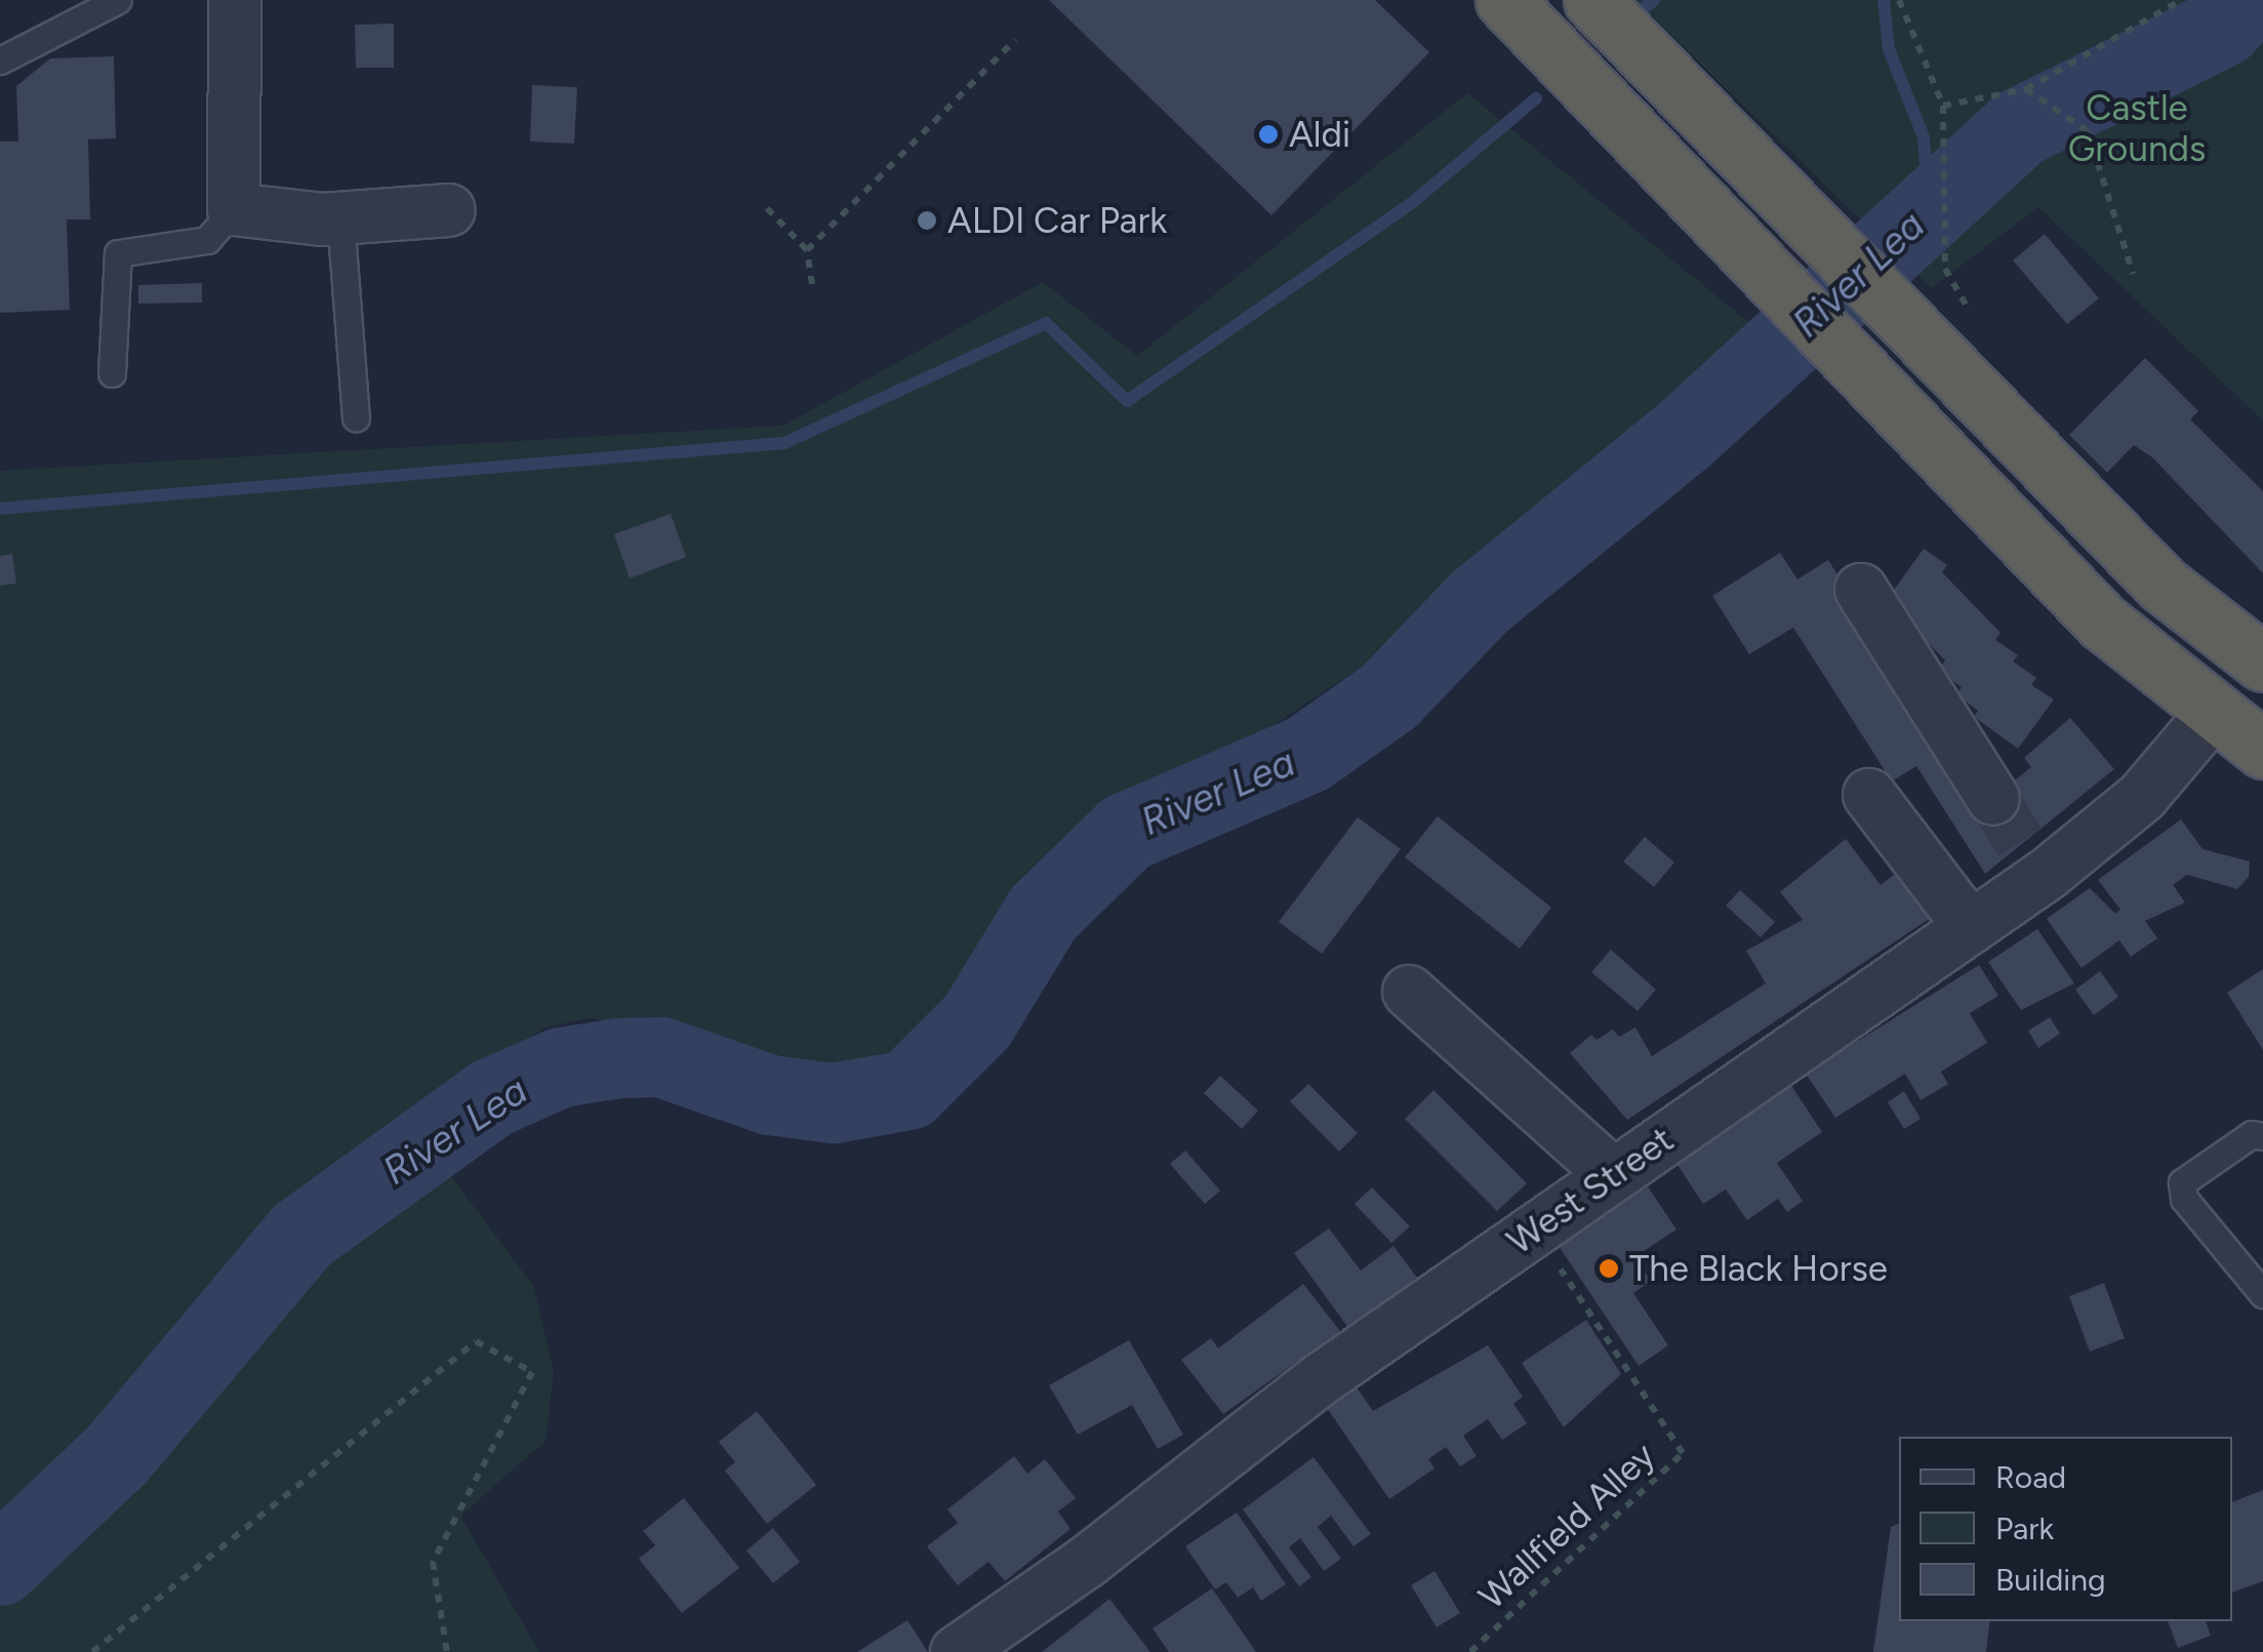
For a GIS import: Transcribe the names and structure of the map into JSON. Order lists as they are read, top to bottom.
{
  "streets": {
    "street": ["West Street"],
    "path": ["Wallfield Alley"]
  },
  "crossings": [
    ["West Street", "Wallfield Alley"]
  ],
  "water": ["River Lea"],
  "parks": ["Castle Grounds"],
  "places": ["Aldi", "ALDI Car Park", "The Black Horse"],
  "legend": ["Road", "Park", "Building"]
}
